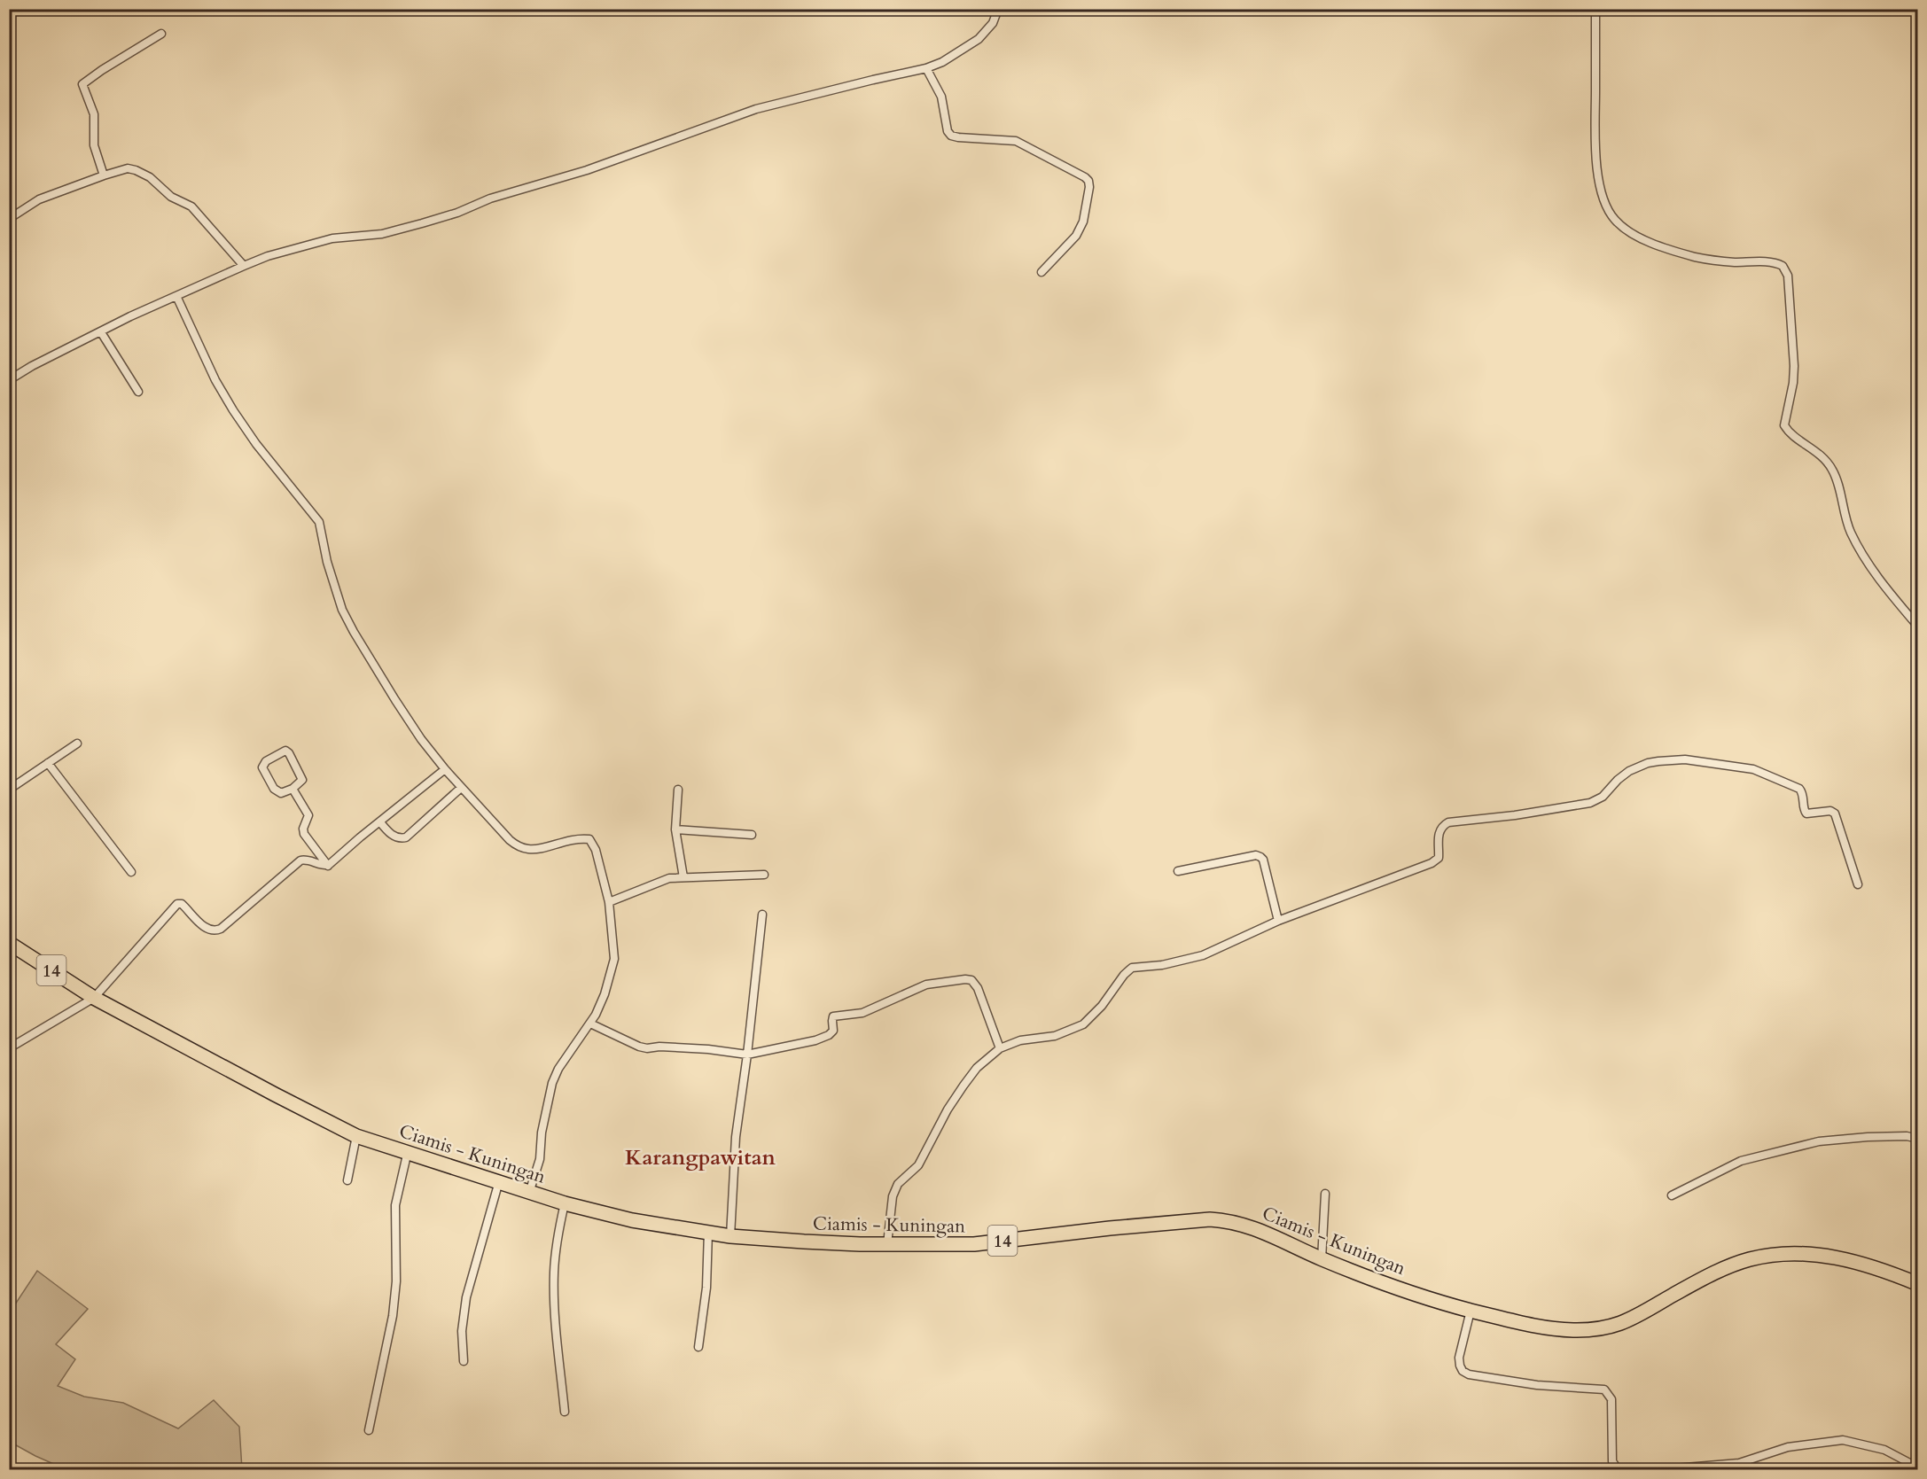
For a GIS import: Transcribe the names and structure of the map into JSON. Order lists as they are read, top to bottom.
{
  "streets": {
    "highway": ["14", "Ciamis - Kuningan"]
  },
  "districts": ["Karangpawitan"]
}
